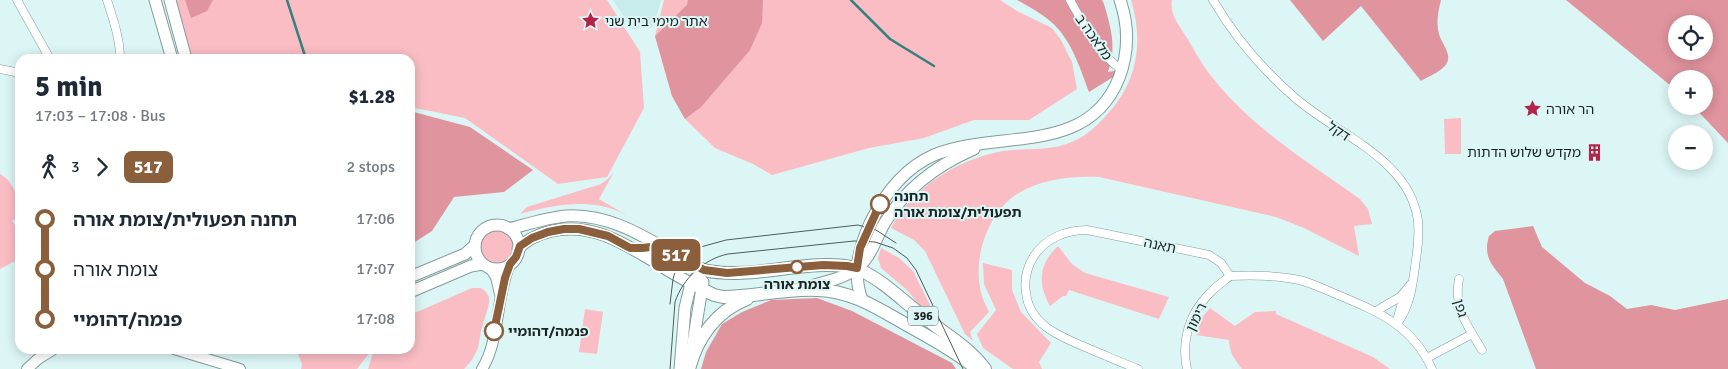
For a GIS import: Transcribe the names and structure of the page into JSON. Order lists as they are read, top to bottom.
{
  "streets": {
    "main road": ["396"],
    "street": [
      "מלאכה ב",
      "דקל",
      "תאנה",
      "גפן",
      "רימון"
    ]
  },
  "crossings": [
    ["תאנה", "רימון"]
  ],
  "places": {
    "place": ["אתר מימי בית שני", "הר אורה"],
    "building": ["מקדש שלוש הדתות"],
    "other": ["תחנה תפעולית/צומת אורה", "צומת אורה", "פנמה/דהומיי"]
  },
  "lines": ["bus line 517"],
  "page": {
    "on_map": "517",
    "map_buttons": ["+", "−"],
    "heading": ["5 min", "17:03 – 17:08 · Bus", "$1.28"],
    "legs": ["3", "517", "2 stops"],
    "list": [
      {
        "name": "תחנה תפעולית/צומת אורה",
        "value": "17:06"
      },
      {
        "name": "צומת אורה",
        "value": "17:07"
      },
      {
        "name": "פנמה/דהומיי",
        "value": "17:08"
      }
    ]
  }
}
